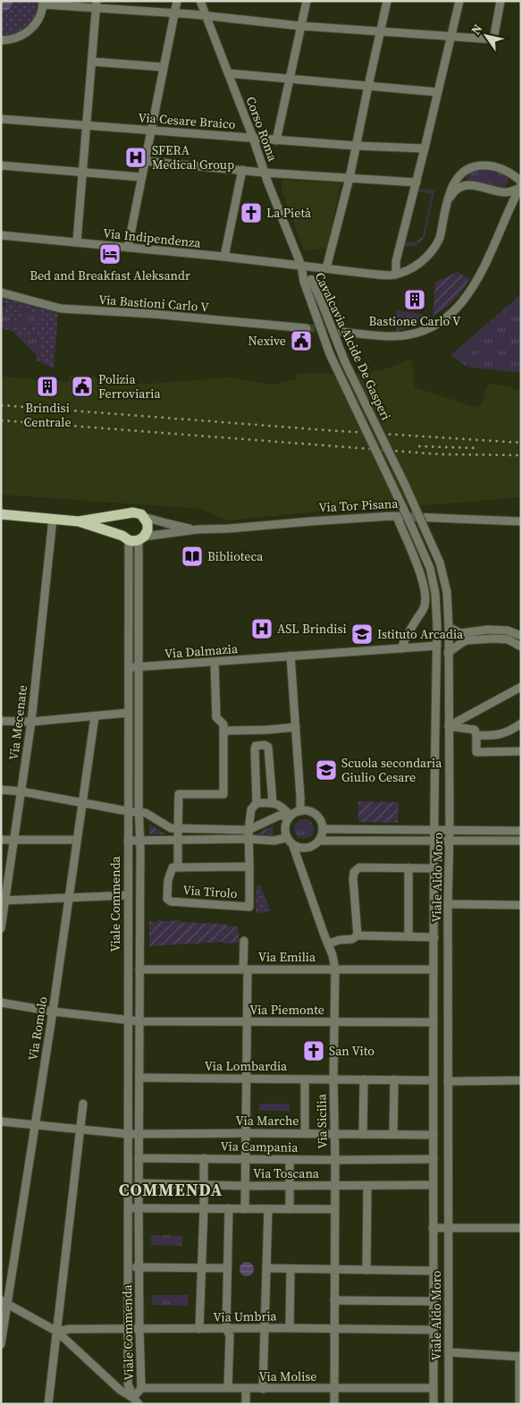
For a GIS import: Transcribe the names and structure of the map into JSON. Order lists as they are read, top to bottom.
{
  "streets": {
    "main road": ["Via Tor Pisana"],
    "street": [
      "Via Cesare Braico",
      "Corso Roma",
      "Via Indipendenza",
      "Via Bastioni Carlo V",
      "Cavalcavia Alcide De Gasperi",
      "Via Dalmazia",
      "Via Mecenate",
      "Viale Aldo Moro",
      "Via Tirolo",
      "Viale Commenda",
      "Via Emilia",
      "Via Piemonte",
      "Via Romolo",
      "Via Lombardia",
      "Via Marche",
      "Via Sicilia",
      "Via Campania",
      "Via Toscana",
      "Via Umbria",
      "Via Molise"
    ]
  },
  "crossings": [
    ["Via Cesare Braico", "Corso Roma"],
    ["Corso Roma", "Via Indipendenza"],
    ["Corso Roma", "Cavalcavia Alcide De Gasperi"],
    ["Via Indipendenza", "Cavalcavia Alcide De Gasperi"],
    ["Cavalcavia Alcide De Gasperi", "Viale Aldo Moro"],
    ["Via Tor Pisana", "Via Mecenate"],
    ["Via Tor Pisana", "Viale Commenda"],
    ["Via Dalmazia", "Viale Aldo Moro"],
    ["Via Dalmazia", "Viale Commenda"],
    ["Viale Aldo Moro", "Via Emilia"],
    ["Viale Aldo Moro", "Via Piemonte"],
    ["Viale Aldo Moro", "Via Lombardia"],
    ["Viale Aldo Moro", "Via Marche"],
    ["Viale Aldo Moro", "Via Campania"],
    ["Viale Aldo Moro", "Via Toscana"],
    ["Viale Aldo Moro", "Via Umbria"],
    ["Viale Aldo Moro", "Via Molise"],
    ["Viale Commenda", "Via Emilia"],
    ["Viale Commenda", "Via Piemonte"],
    ["Viale Commenda", "Via Lombardia"],
    ["Viale Commenda", "Via Marche"],
    ["Viale Commenda", "Via Campania"],
    ["Viale Commenda", "Via Toscana"],
    ["Viale Commenda", "Via Umbria"],
    ["Viale Commenda", "Via Molise"],
    ["Via Emilia", "Via Sicilia"],
    ["Via Piemonte", "Via Romolo"],
    ["Via Piemonte", "Via Sicilia"],
    ["Via Romolo", "Via Marche"],
    ["Via Lombardia", "Via Sicilia"],
    ["Via Marche", "Via Sicilia"],
    ["Via Sicilia", "Via Campania"],
    ["Via Sicilia", "Via Toscana"],
    ["Via Sicilia", "Via Umbria"],
    ["Via Sicilia", "Via Molise"]
  ],
  "districts": ["COMMENDA"],
  "places": {
    "hospital": ["SFERA Medical Group", "ASL Brindisi"],
    "church": ["La Pietà", "San Vito"],
    "hotel": ["Bed and Breakfast Aleksandr"],
    "building": ["Bastione Carlo V", "Brindisi Centrale"],
    "public building": ["Nexive", "Polizia Ferroviaria"],
    "library": ["Biblioteca"],
    "school or university": ["Istituto Arcadia", "Scuola secondaria Giulio Cesare"]
  },
  "north": "top left"
}
